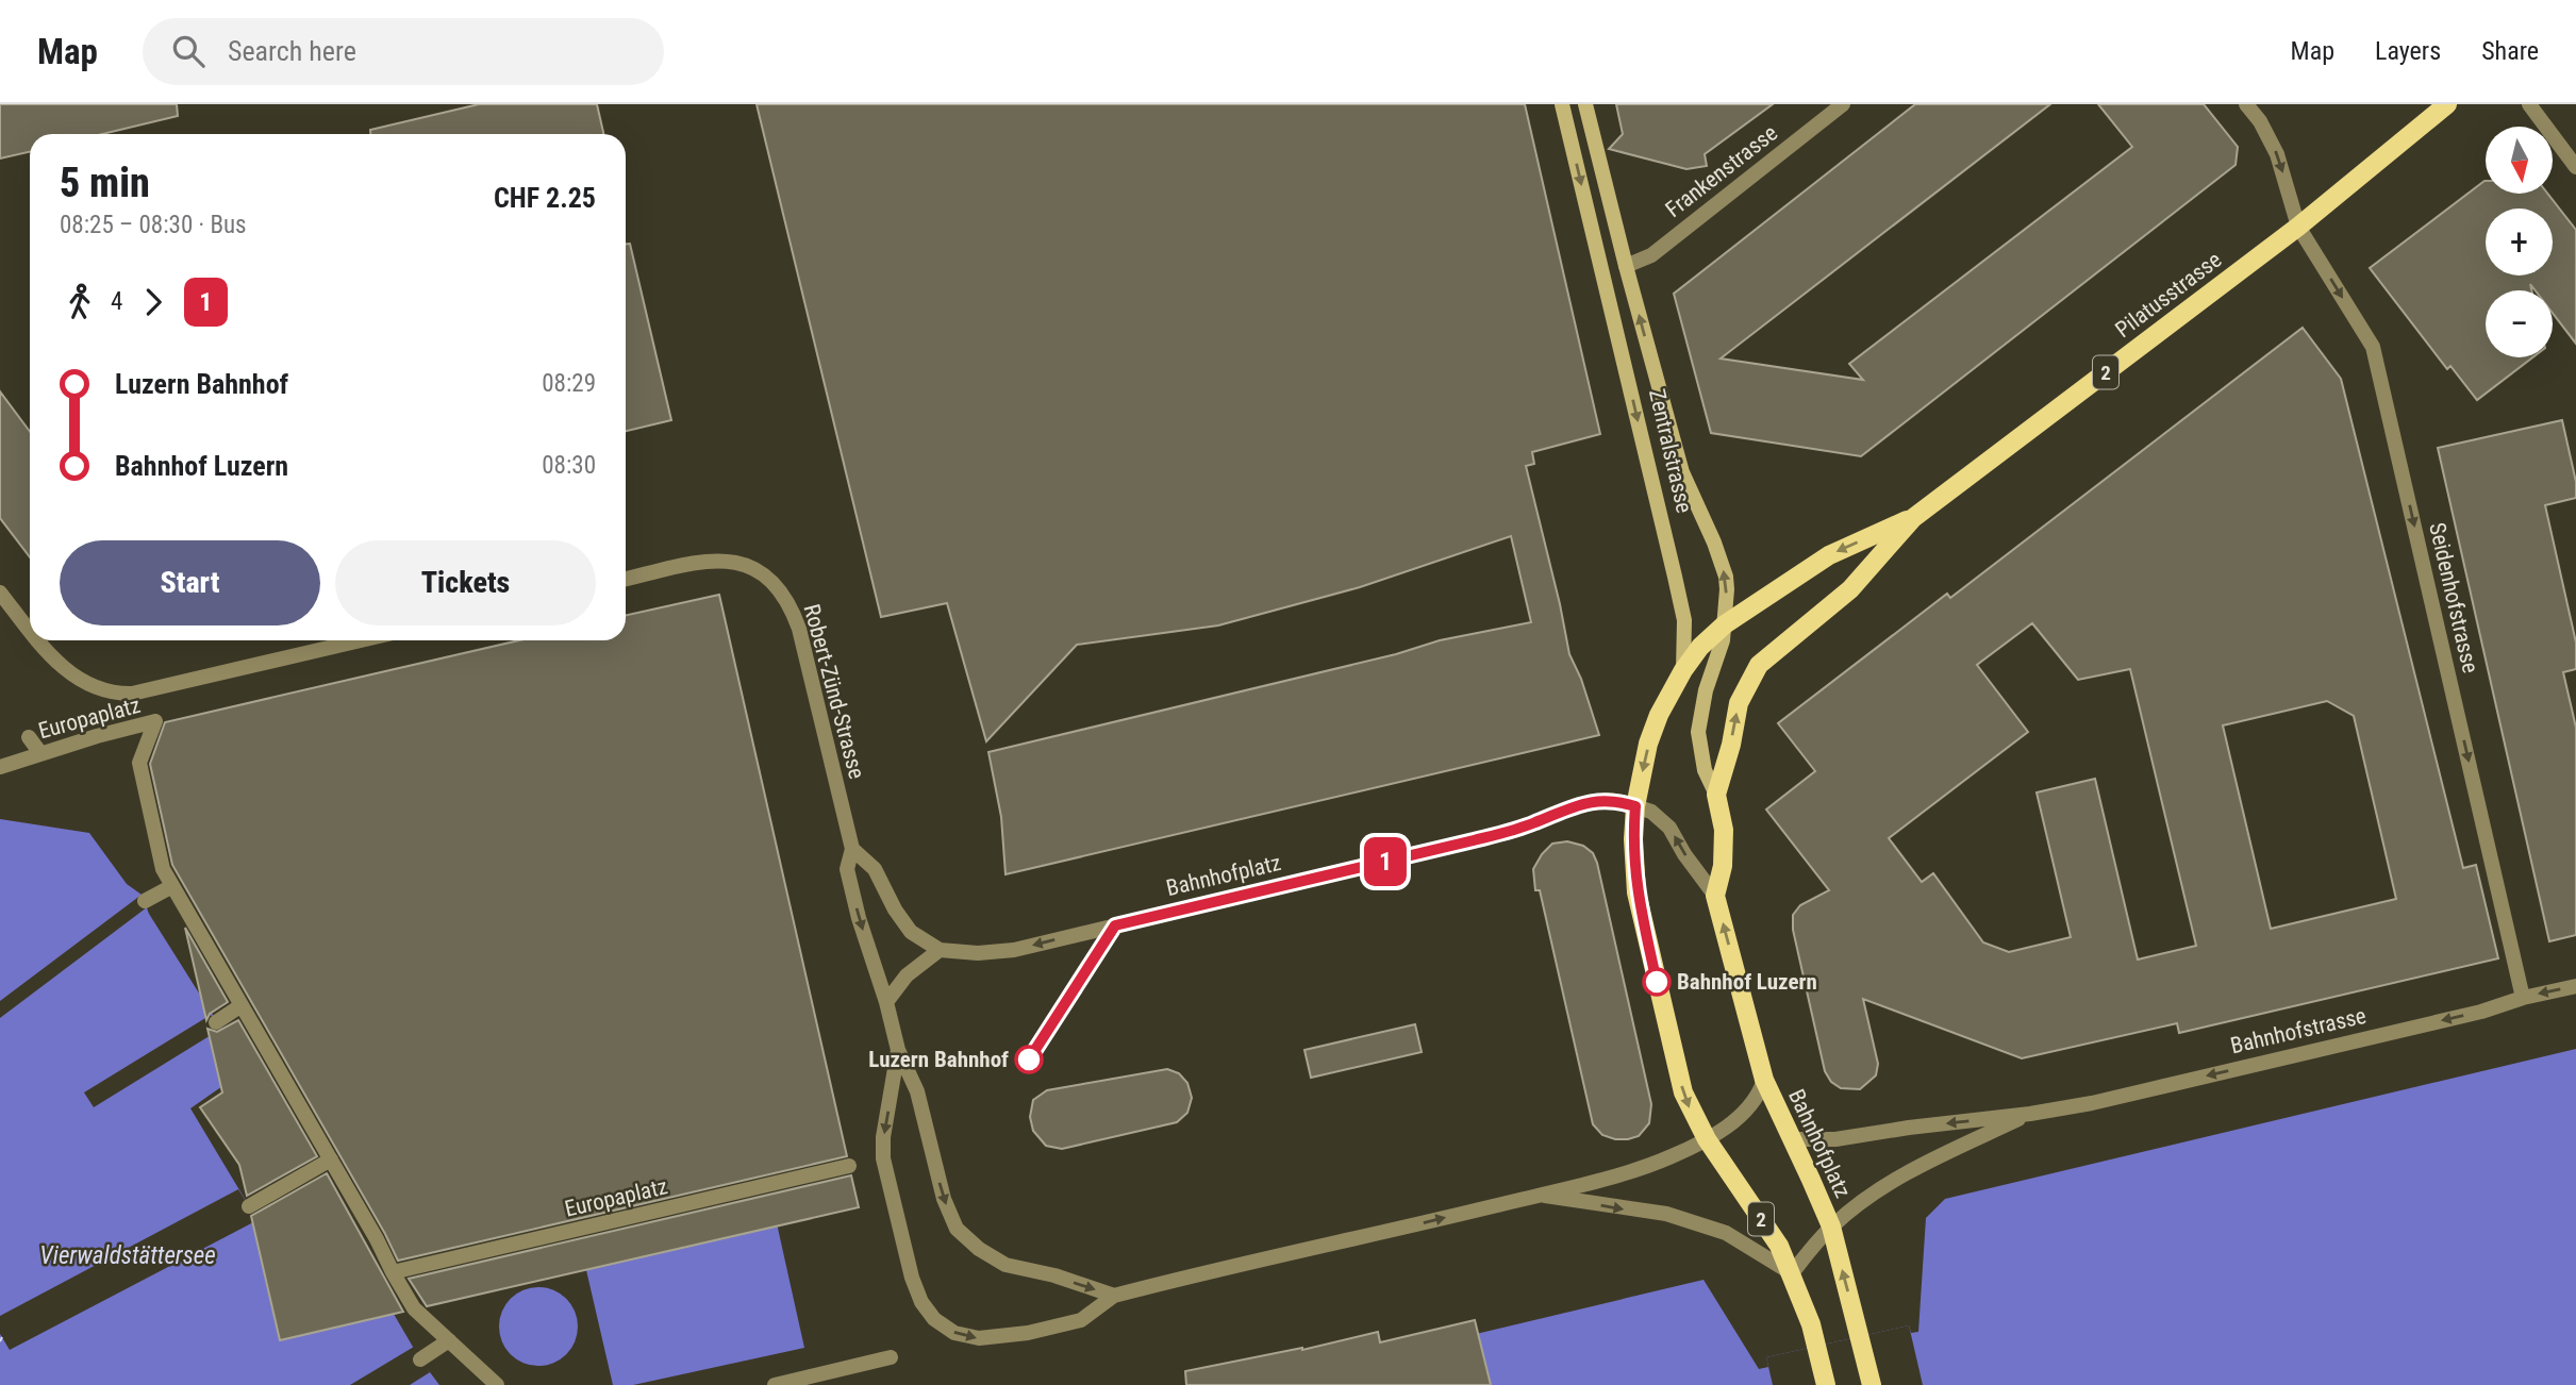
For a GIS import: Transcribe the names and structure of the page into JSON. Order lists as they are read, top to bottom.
{
  "streets": {
    "main road": [
      "Pilatusstrasse",
      "2",
      "Zentralstrasse",
      "Bahnhofplatz"
    ],
    "street": [
      "Frankenstrasse",
      "Seidenhofstrasse",
      "Robert-Zünd-Strasse",
      "Europaplatz",
      "Bahnhofstrasse"
    ]
  },
  "crossings": [
    ["Frankenstrasse", "Zentralstrasse"],
    ["Pilatusstrasse", "Zentralstrasse"],
    ["Pilatusstrasse", "Seidenhofstrasse"],
    ["Pilatusstrasse", "Bahnhofplatz"],
    ["2", "Zentralstrasse"],
    ["2", "Bahnhofplatz"],
    ["Zentralstrasse", "Bahnhofplatz"],
    ["Seidenhofstrasse", "Bahnhofstrasse"],
    ["Robert-Zünd-Strasse", "Bahnhofplatz"],
    ["Bahnhofplatz", "Bahnhofstrasse"]
  ],
  "one_way": ["Seidenhofstrasse", "Bahnhofstrasse"],
  "water": ["Vierwaldstättersee"],
  "places": ["Bahnhof Luzern", "Luzern Bahnhof"],
  "lines": ["bus line 1"],
  "north": "bottom",
  "page": {
    "header": "Map",
    "search": "Search here",
    "nav": ["Map", "Layers", "Share"],
    "on_map": "1",
    "map_buttons": ["+", "−"],
    "heading": ["5 min", "08:25 – 08:30 · Bus", "CHF 2.25"],
    "legs": ["4", "1"],
    "list": [
      {
        "name": "Luzern Bahnhof",
        "value": "08:29"
      },
      {
        "name": "Bahnhof Luzern",
        "value": "08:30"
      }
    ],
    "buttons": ["Start", "Tickets"]
  }
}
